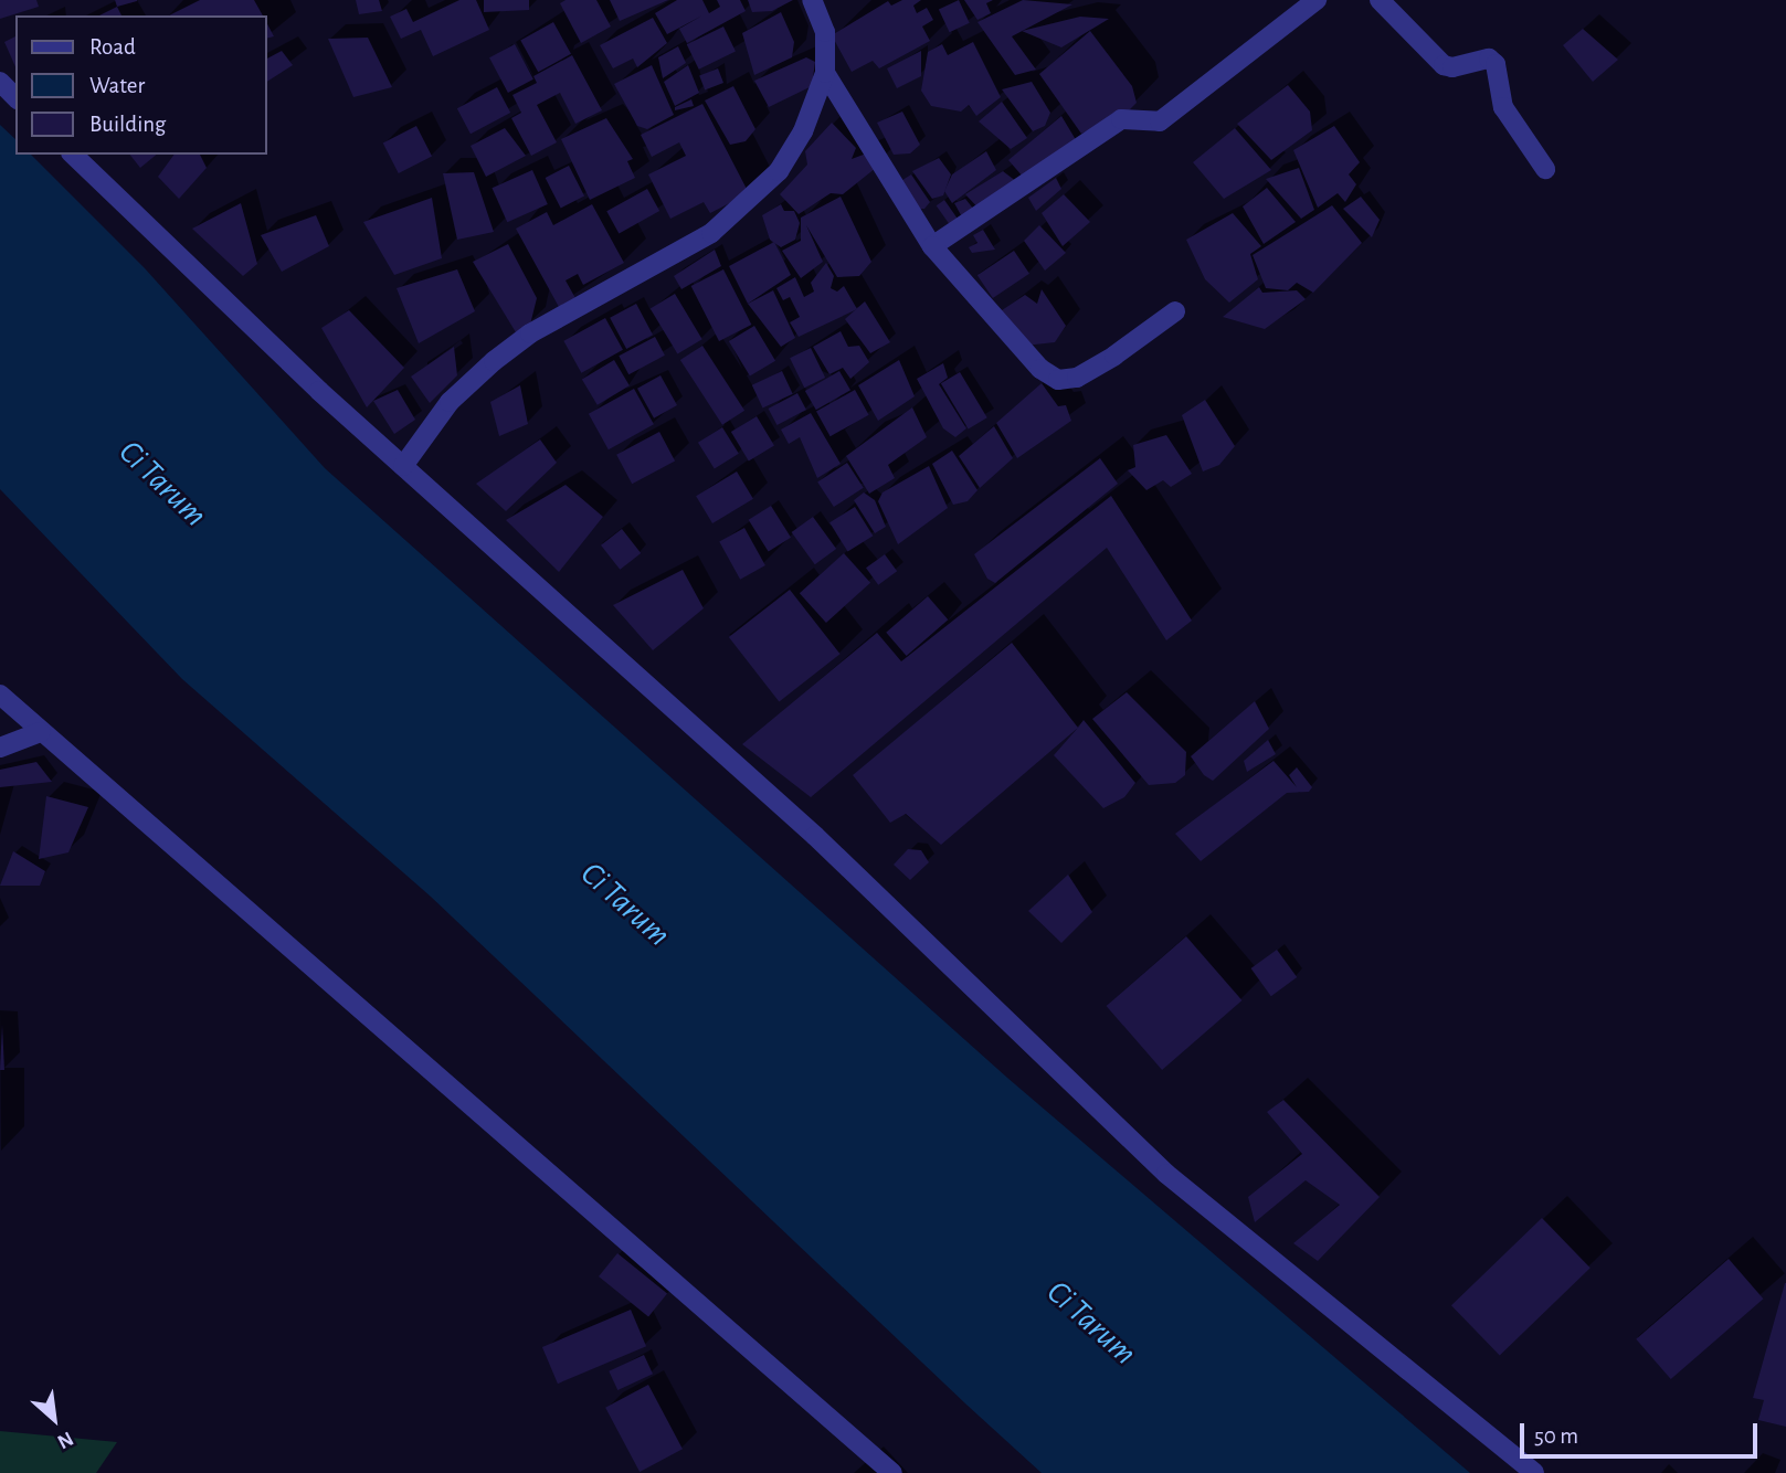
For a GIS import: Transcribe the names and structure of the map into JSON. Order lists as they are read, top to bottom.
{
  "water": ["Ci Tarum"],
  "legend": ["Road", "Water", "Building"],
  "scale_bar": "50 m",
  "north": "bottom right"
}
